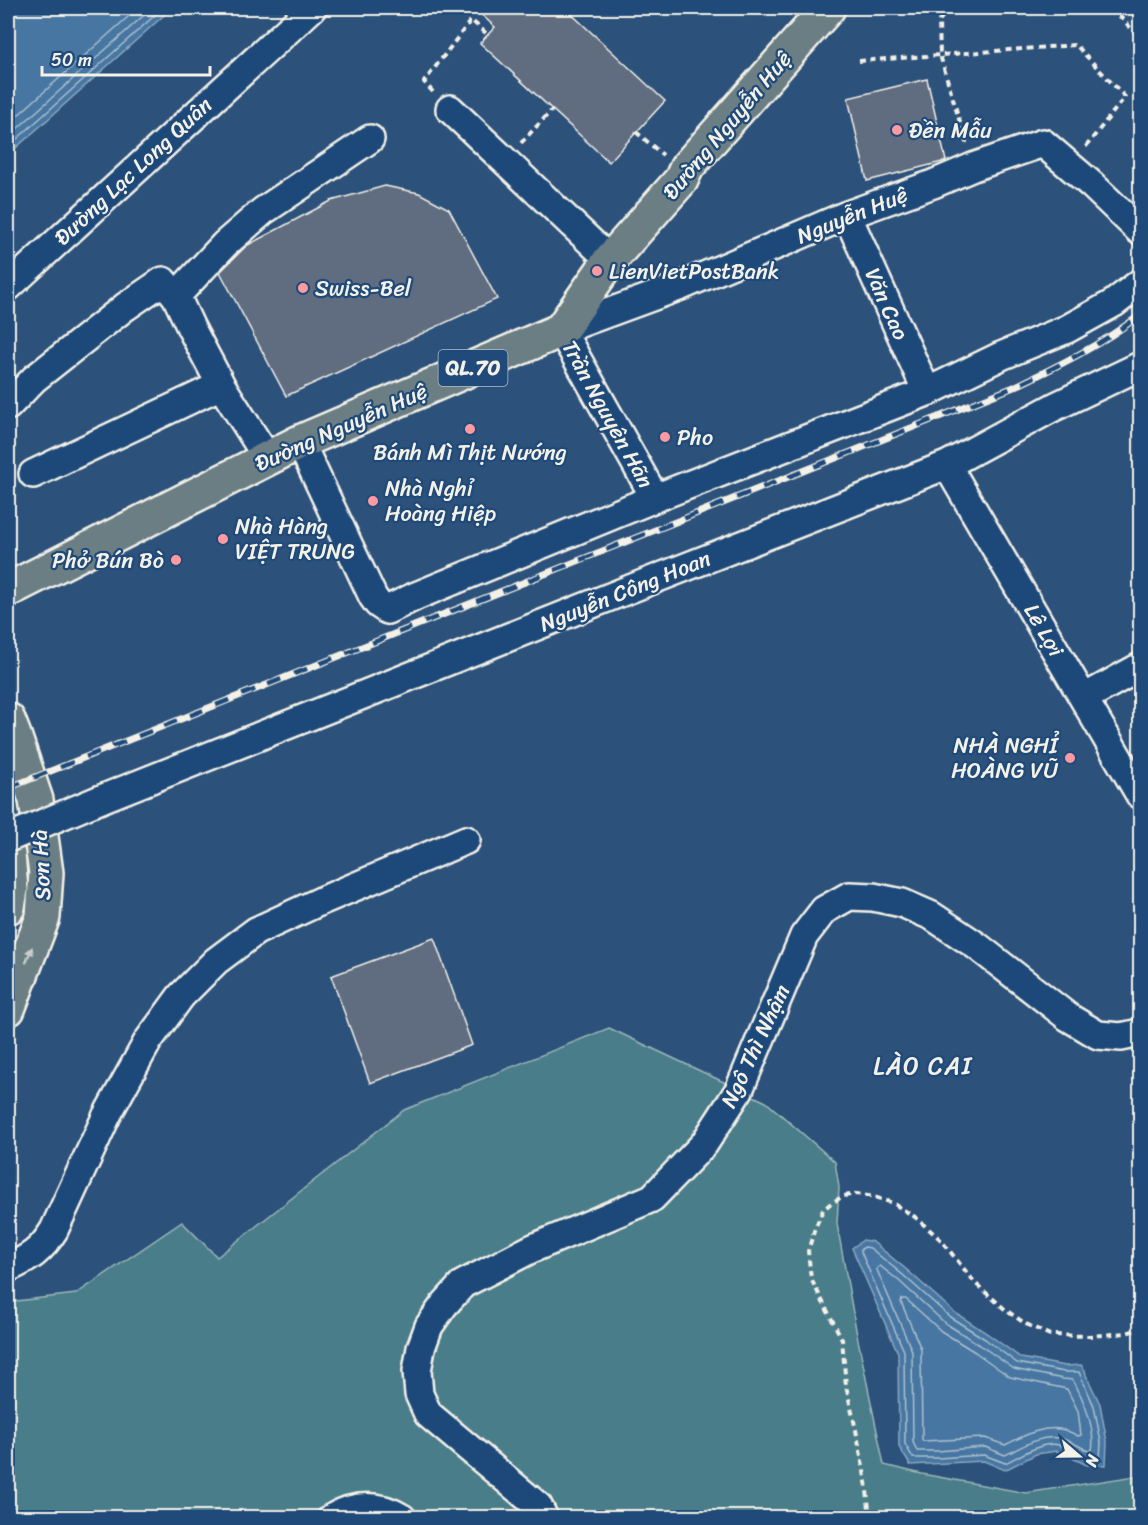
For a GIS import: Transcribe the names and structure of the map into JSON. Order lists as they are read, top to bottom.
{
  "streets": {
    "highway": ["Đường Nguyễn Huệ", "QL.70", "Sơn Hà"],
    "street": [
      "Đường Lạc Long Quân",
      "Nguyễn Huệ",
      "Văn Cao",
      "Trần Nguyên Hãn",
      "Nguyễn Công Hoan",
      "Lê Lợi",
      "Ngô Thì Nhậm"
    ]
  },
  "crossings": [
    ["Đường Nguyễn Huệ", "Nguyễn Huệ"],
    ["Đường Nguyễn Huệ", "Trần Nguyên Hãn"],
    ["Nguyễn Huệ", "Văn Cao"],
    ["Nguyễn Huệ", "Trần Nguyên Hãn"],
    ["Nguyễn Công Hoan", "Lê Lợi"]
  ],
  "one_way": ["Sơn Hà"],
  "districts": ["LÀO CAI"],
  "places": [
    "Đền Mẫu",
    "LienVietPostBank",
    "Swiss-Bel",
    "Bánh Mì Thịt Nướng",
    "Pho",
    "Nhà Nghỉ Hoàng Hiệp",
    "Nhà Hàng VIỆT TRUNG",
    "Phở Bún Bò",
    "NHÀ NGHỈ HOÀNG VŨ"
  ],
  "scale_bar": "50 m",
  "north": "right"
}
